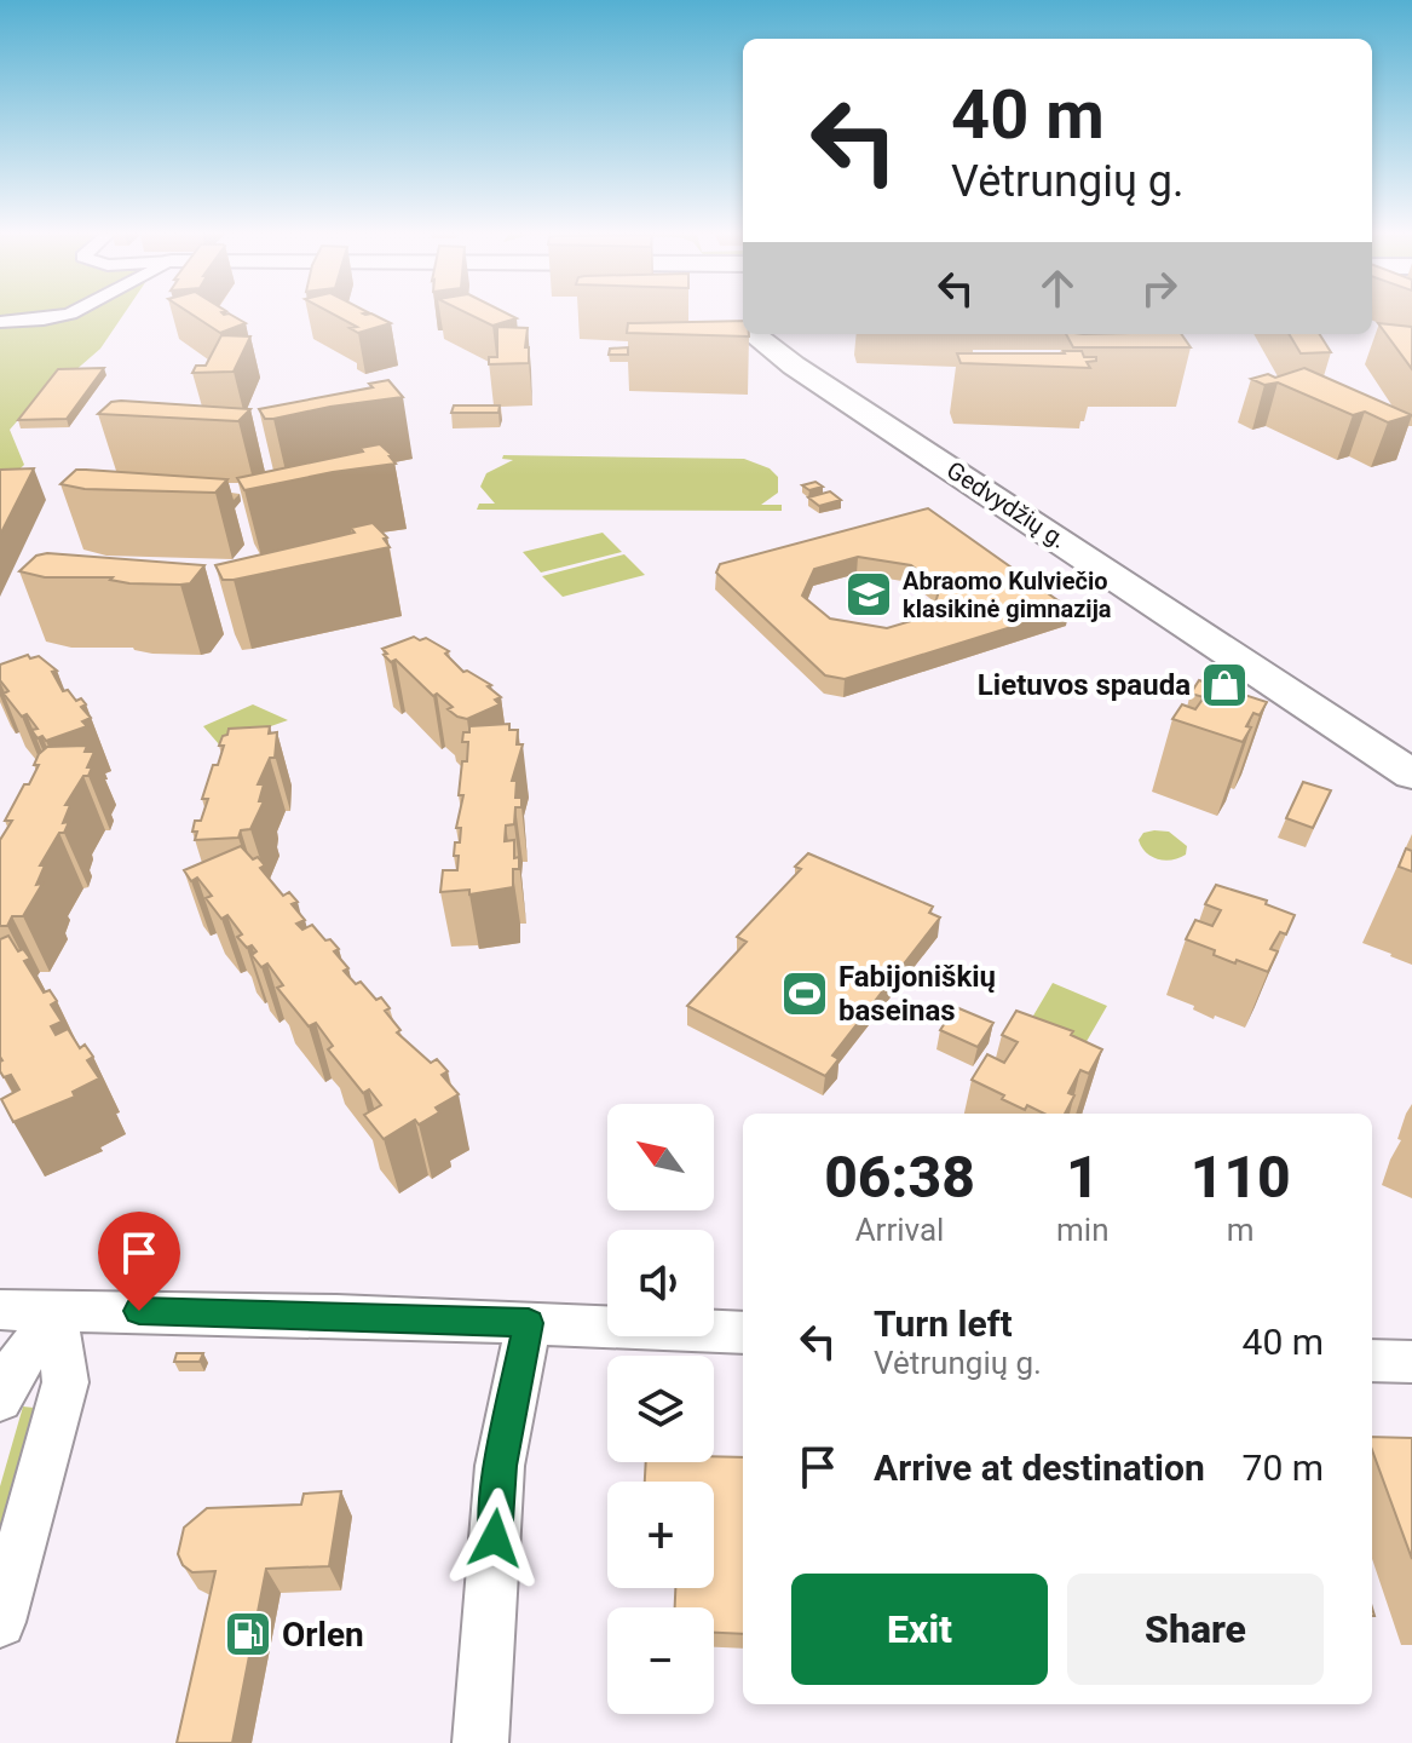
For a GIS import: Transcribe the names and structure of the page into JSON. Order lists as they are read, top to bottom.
{
  "streets": {
    "main road": ["Gedvydžių g."]
  },
  "places": {
    "school or university": ["Abraomo Kulviečio klasikinė gimnazija"],
    "shop": ["Lietuvos spauda"],
    "sports": ["Fabijoniškių baseinas"],
    "fuel station": ["Orlen"]
  },
  "north": "top left",
  "page": {
    "turn": ["40 m", "Vėtrungių g."],
    "map_buttons": ["+", "−"],
    "eta": [
      "06:38",
      "Arrival",
      "1",
      "min",
      "110",
      "m"
    ],
    "list": [
      {
        "name": "Turn left",
        "note": "Vėtrungių g.",
        "value": "40 m"
      },
      {
        "name": "Arrive at destination",
        "value": "70 m"
      }
    ],
    "buttons": ["Exit", "Share"]
  }
}
